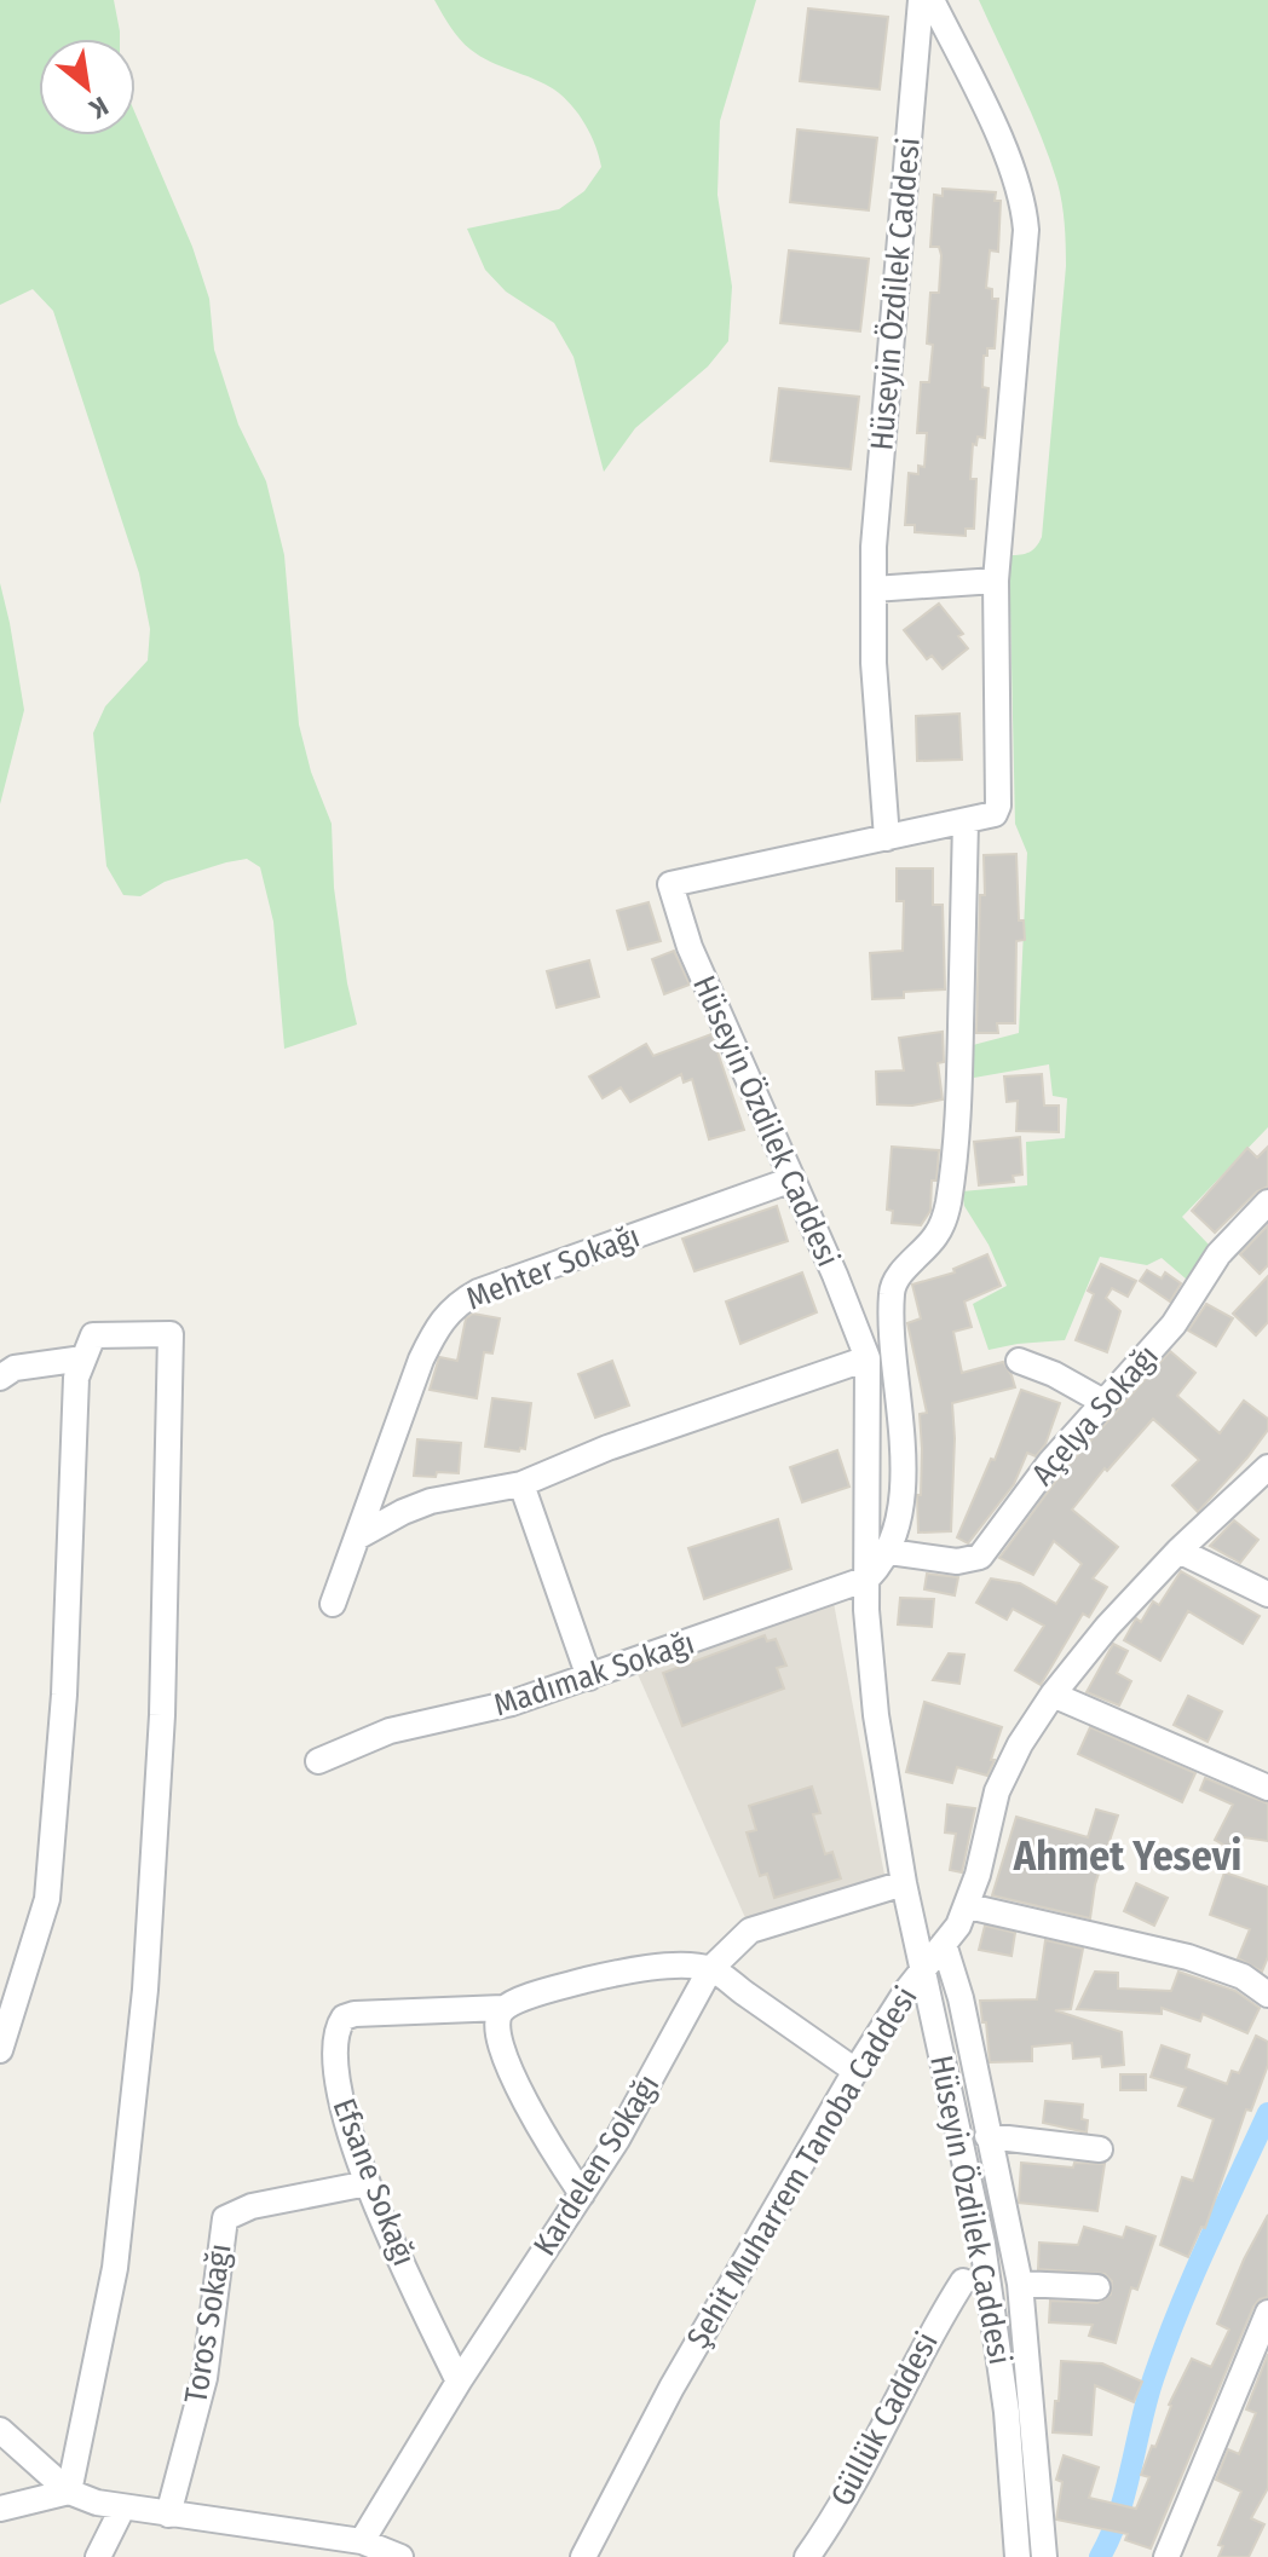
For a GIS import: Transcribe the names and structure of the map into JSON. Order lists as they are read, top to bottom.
{
  "streets": {
    "street": [
      "Hüseyin Özdilek Caddesi",
      "Mehter Sokağı",
      "Açelya Sokağı",
      "Madımak Sokağı",
      "Kardelen Sokağı",
      "Şehit Muharrem Tanoba Caddesi",
      "Efsane Sokağı",
      "Toros Sokağı",
      "Güllük Caddesi"
    ]
  },
  "crossings": [
    ["Hüseyin Özdilek Caddesi", "Mehter Sokağı"],
    ["Hüseyin Özdilek Caddesi", "Madımak Sokağı"],
    ["Hüseyin Özdilek Caddesi", "Kardelen Sokağı"],
    ["Hüseyin Özdilek Caddesi", "Şehit Muharrem Tanoba Caddesi"],
    ["Kardelen Sokağı", "Efsane Sokağı"],
    ["Efsane Sokağı", "Toros Sokağı"]
  ],
  "districts": ["Ahmet Yesevi"],
  "north": "bottom right"
}
